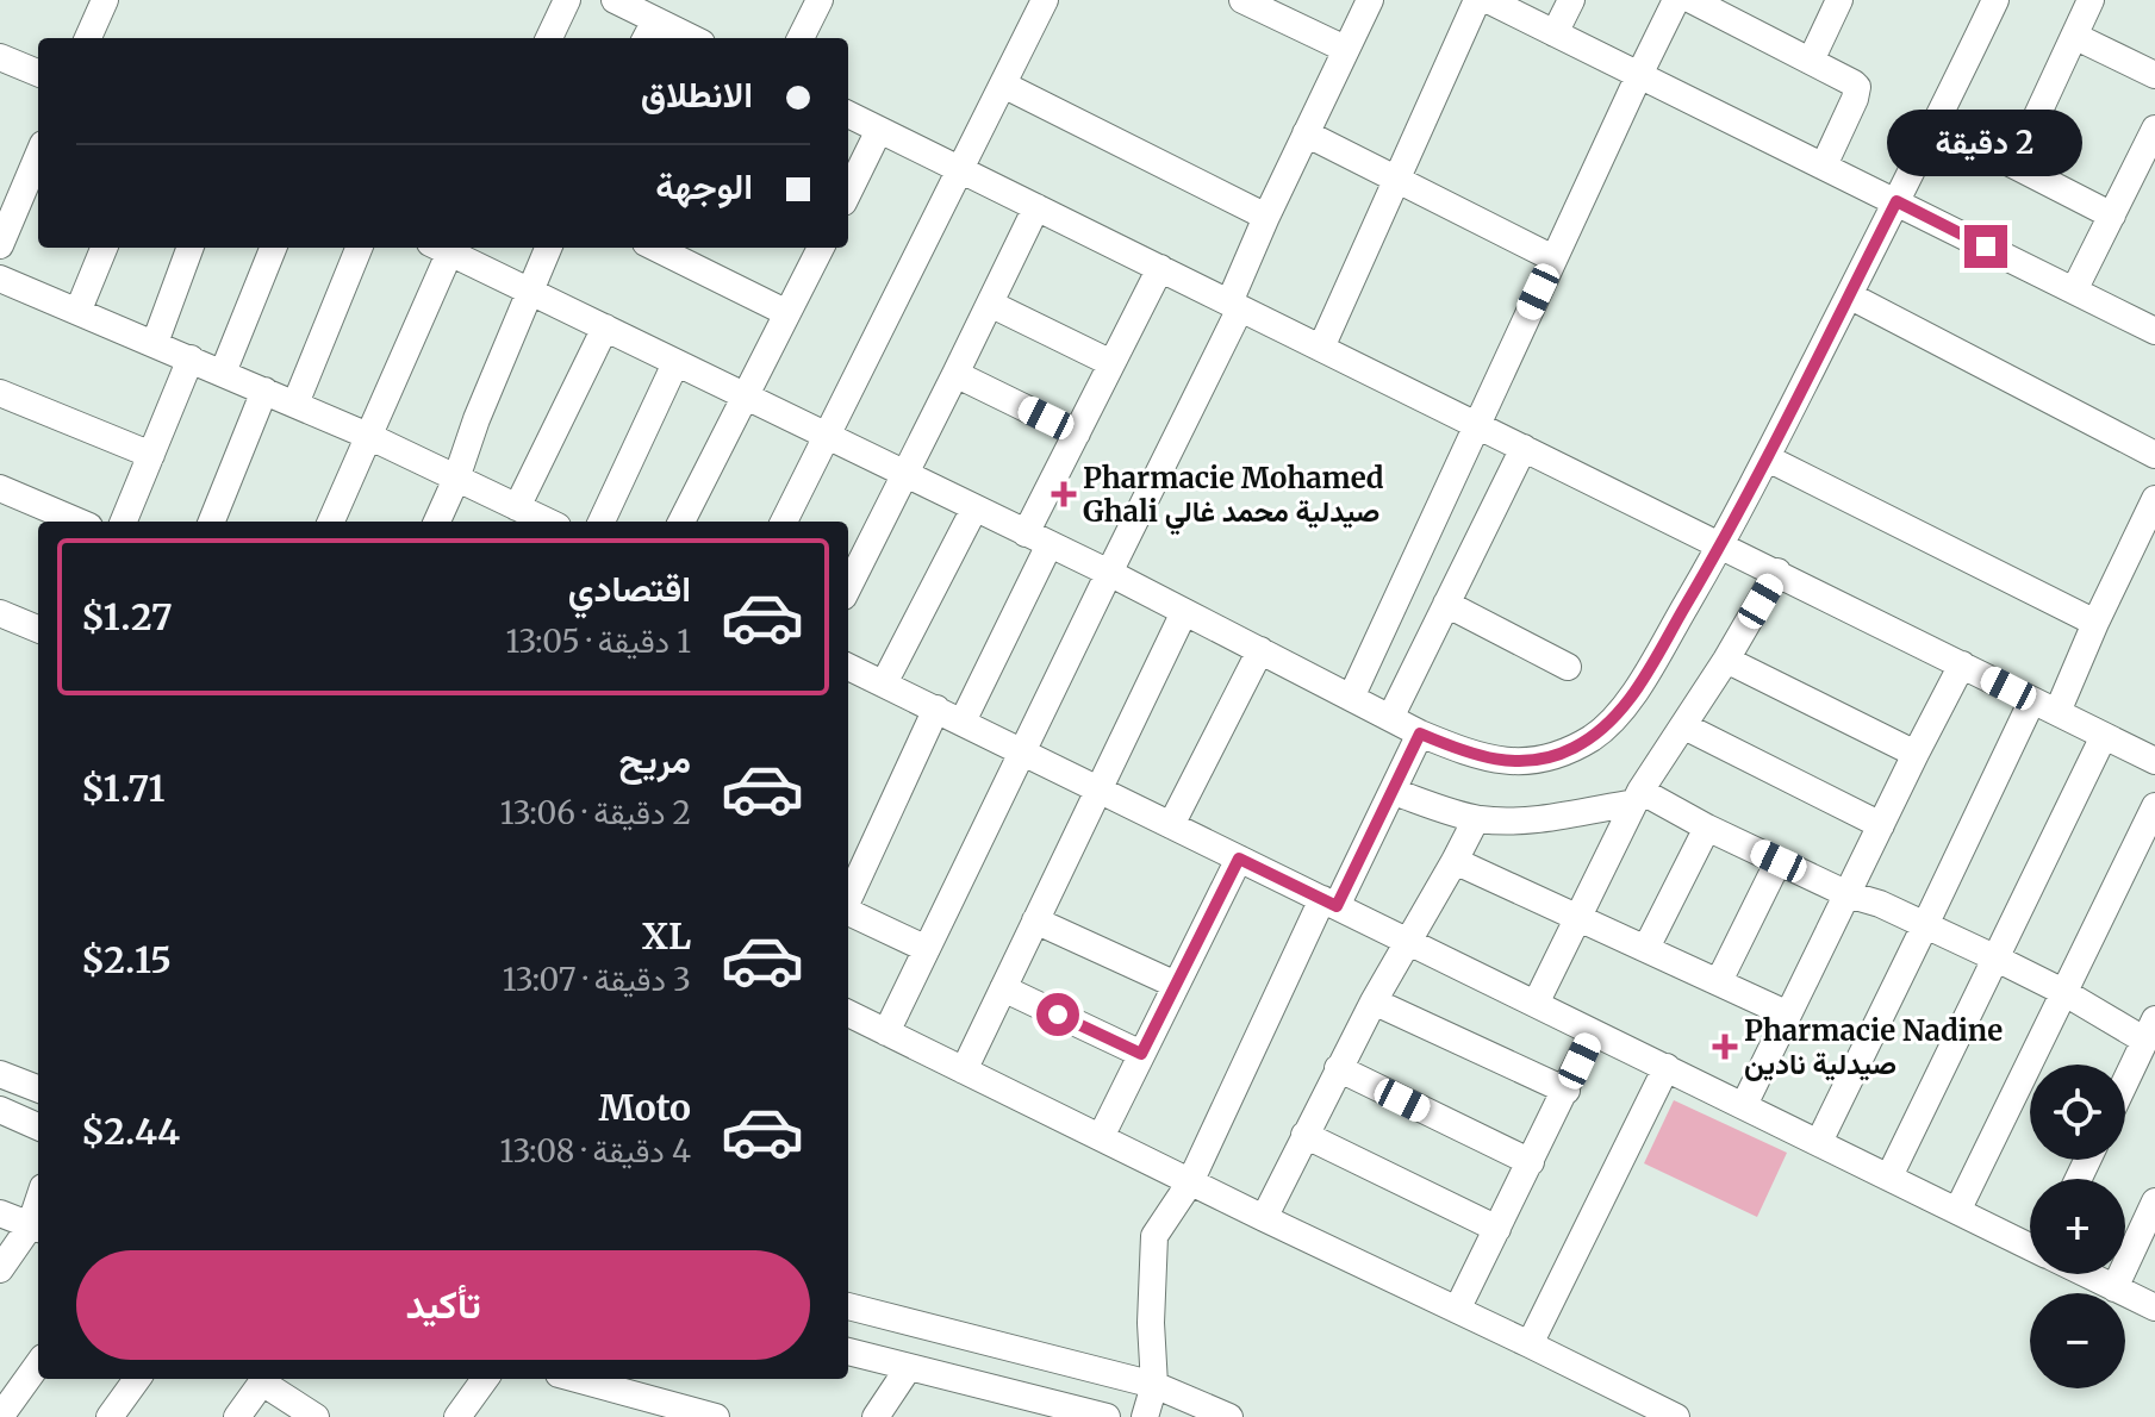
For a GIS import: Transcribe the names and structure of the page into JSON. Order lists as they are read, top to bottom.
{
  "places": {
    "health": ["Pharmacie Mohamed Ghali صيدلية محمد غالي", "Pharmacie Nadine صيدلية نادين"]
  },
  "page": {
    "banner": ["الانطلاق", "الوجهة"],
    "bubble": "2 دقيقة",
    "list": [
      {
        "name": "اقتصادي",
        "note": "1 دقيقة · 13:05",
        "value": "$1.27"
      },
      {
        "name": "مريح",
        "note": "2 دقيقة · 13:06",
        "value": "$1.71"
      },
      {
        "name": "XL",
        "note": "3 دقيقة · 13:07",
        "value": "$2.15"
      },
      {
        "name": "Moto",
        "note": "4 دقيقة · 13:08",
        "value": "$2.44"
      }
    ],
    "map_buttons": ["+", "−"],
    "buttons": "تأكيد"
  }
}
